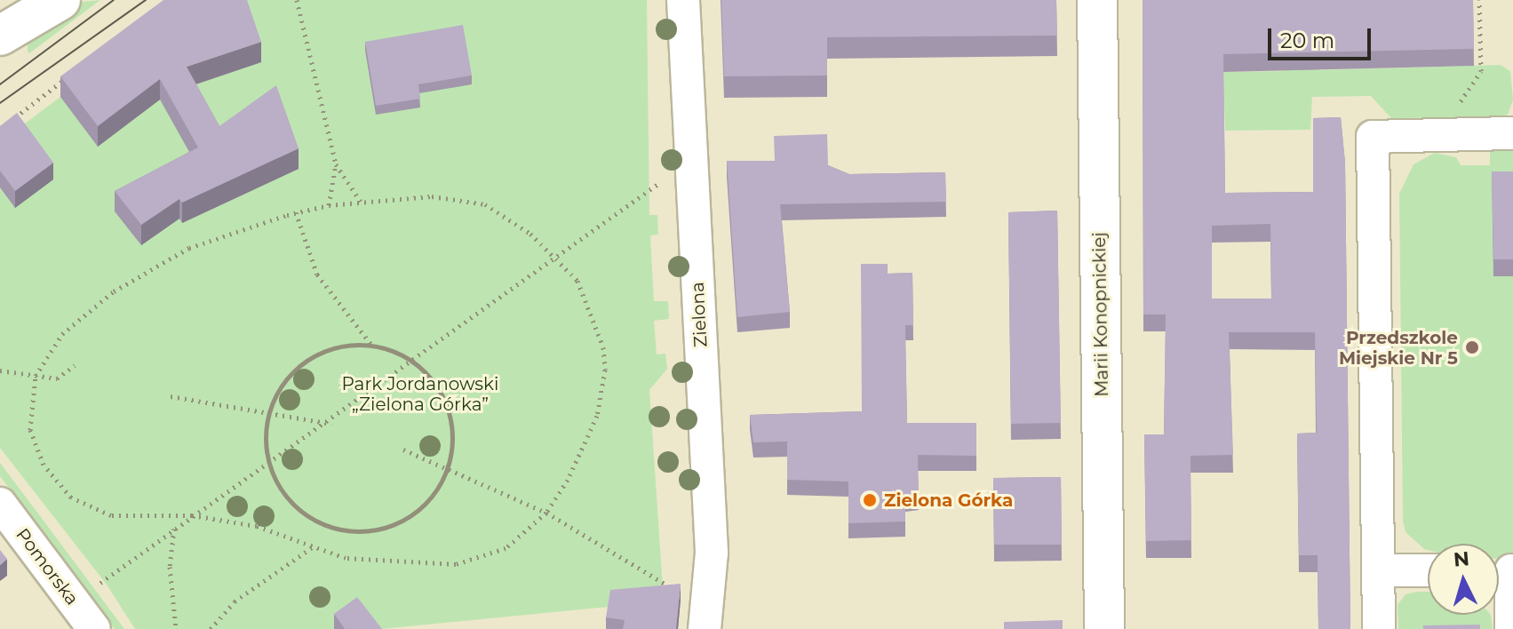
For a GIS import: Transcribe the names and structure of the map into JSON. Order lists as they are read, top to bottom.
{
  "streets": {
    "street": ["Zielona", "Marii Konopnickiej", "Pomorska"]
  },
  "parks": ["Park Jordanowski „Zielona Górka”"],
  "places": ["Przedszkole Miejskie Nr 5", "Zielona Górka"],
  "scale_bar": "20 m",
  "north": "top"
}
